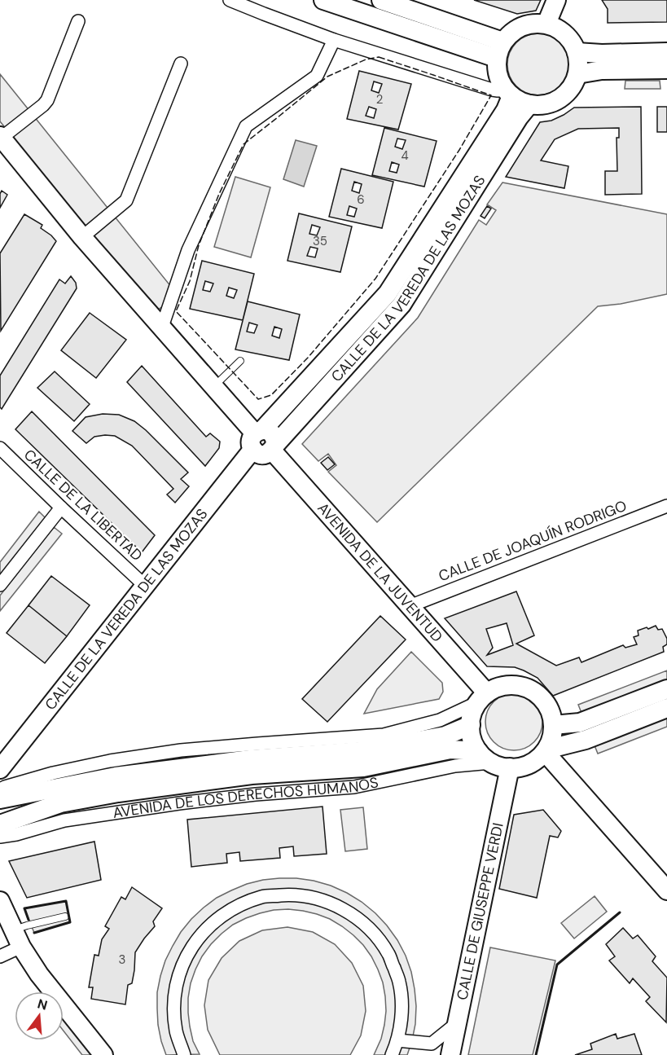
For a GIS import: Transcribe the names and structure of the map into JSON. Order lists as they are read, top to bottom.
{
  "streets": {
    "street": [
      "CALLE DE LA VEREDA DE LAS MOZAS",
      "CALLE DE LA LIBERTAD",
      "CALLE DE JOAQUÍN RODRIGO",
      "AVENIDA DE LA JUVENTUD",
      "AVENIDA DE LOS DERECHOS HUMANOS",
      "CALLE DE GIUSEPPE VERDI"
    ]
  },
  "crossings": [
    ["CALLE DE LA VEREDA DE LAS MOZAS", "CALLE DE LA LIBERTAD"],
    ["CALLE DE LA VEREDA DE LAS MOZAS", "AVENIDA DE LA JUVENTUD"],
    ["CALLE DE JOAQUÍN RODRIGO", "AVENIDA DE LA JUVENTUD"],
    ["AVENIDA DE LA JUVENTUD", "AVENIDA DE LOS DERECHOS HUMANOS"],
    ["AVENIDA DE LA JUVENTUD", "CALLE DE GIUSEPPE VERDI"],
    ["AVENIDA DE LOS DERECHOS HUMANOS", "CALLE DE GIUSEPPE VERDI"]
  ],
  "house_numbers": [
    "2",
    "4",
    "6",
    "35",
    "3"
  ],
  "north": "top"
}
